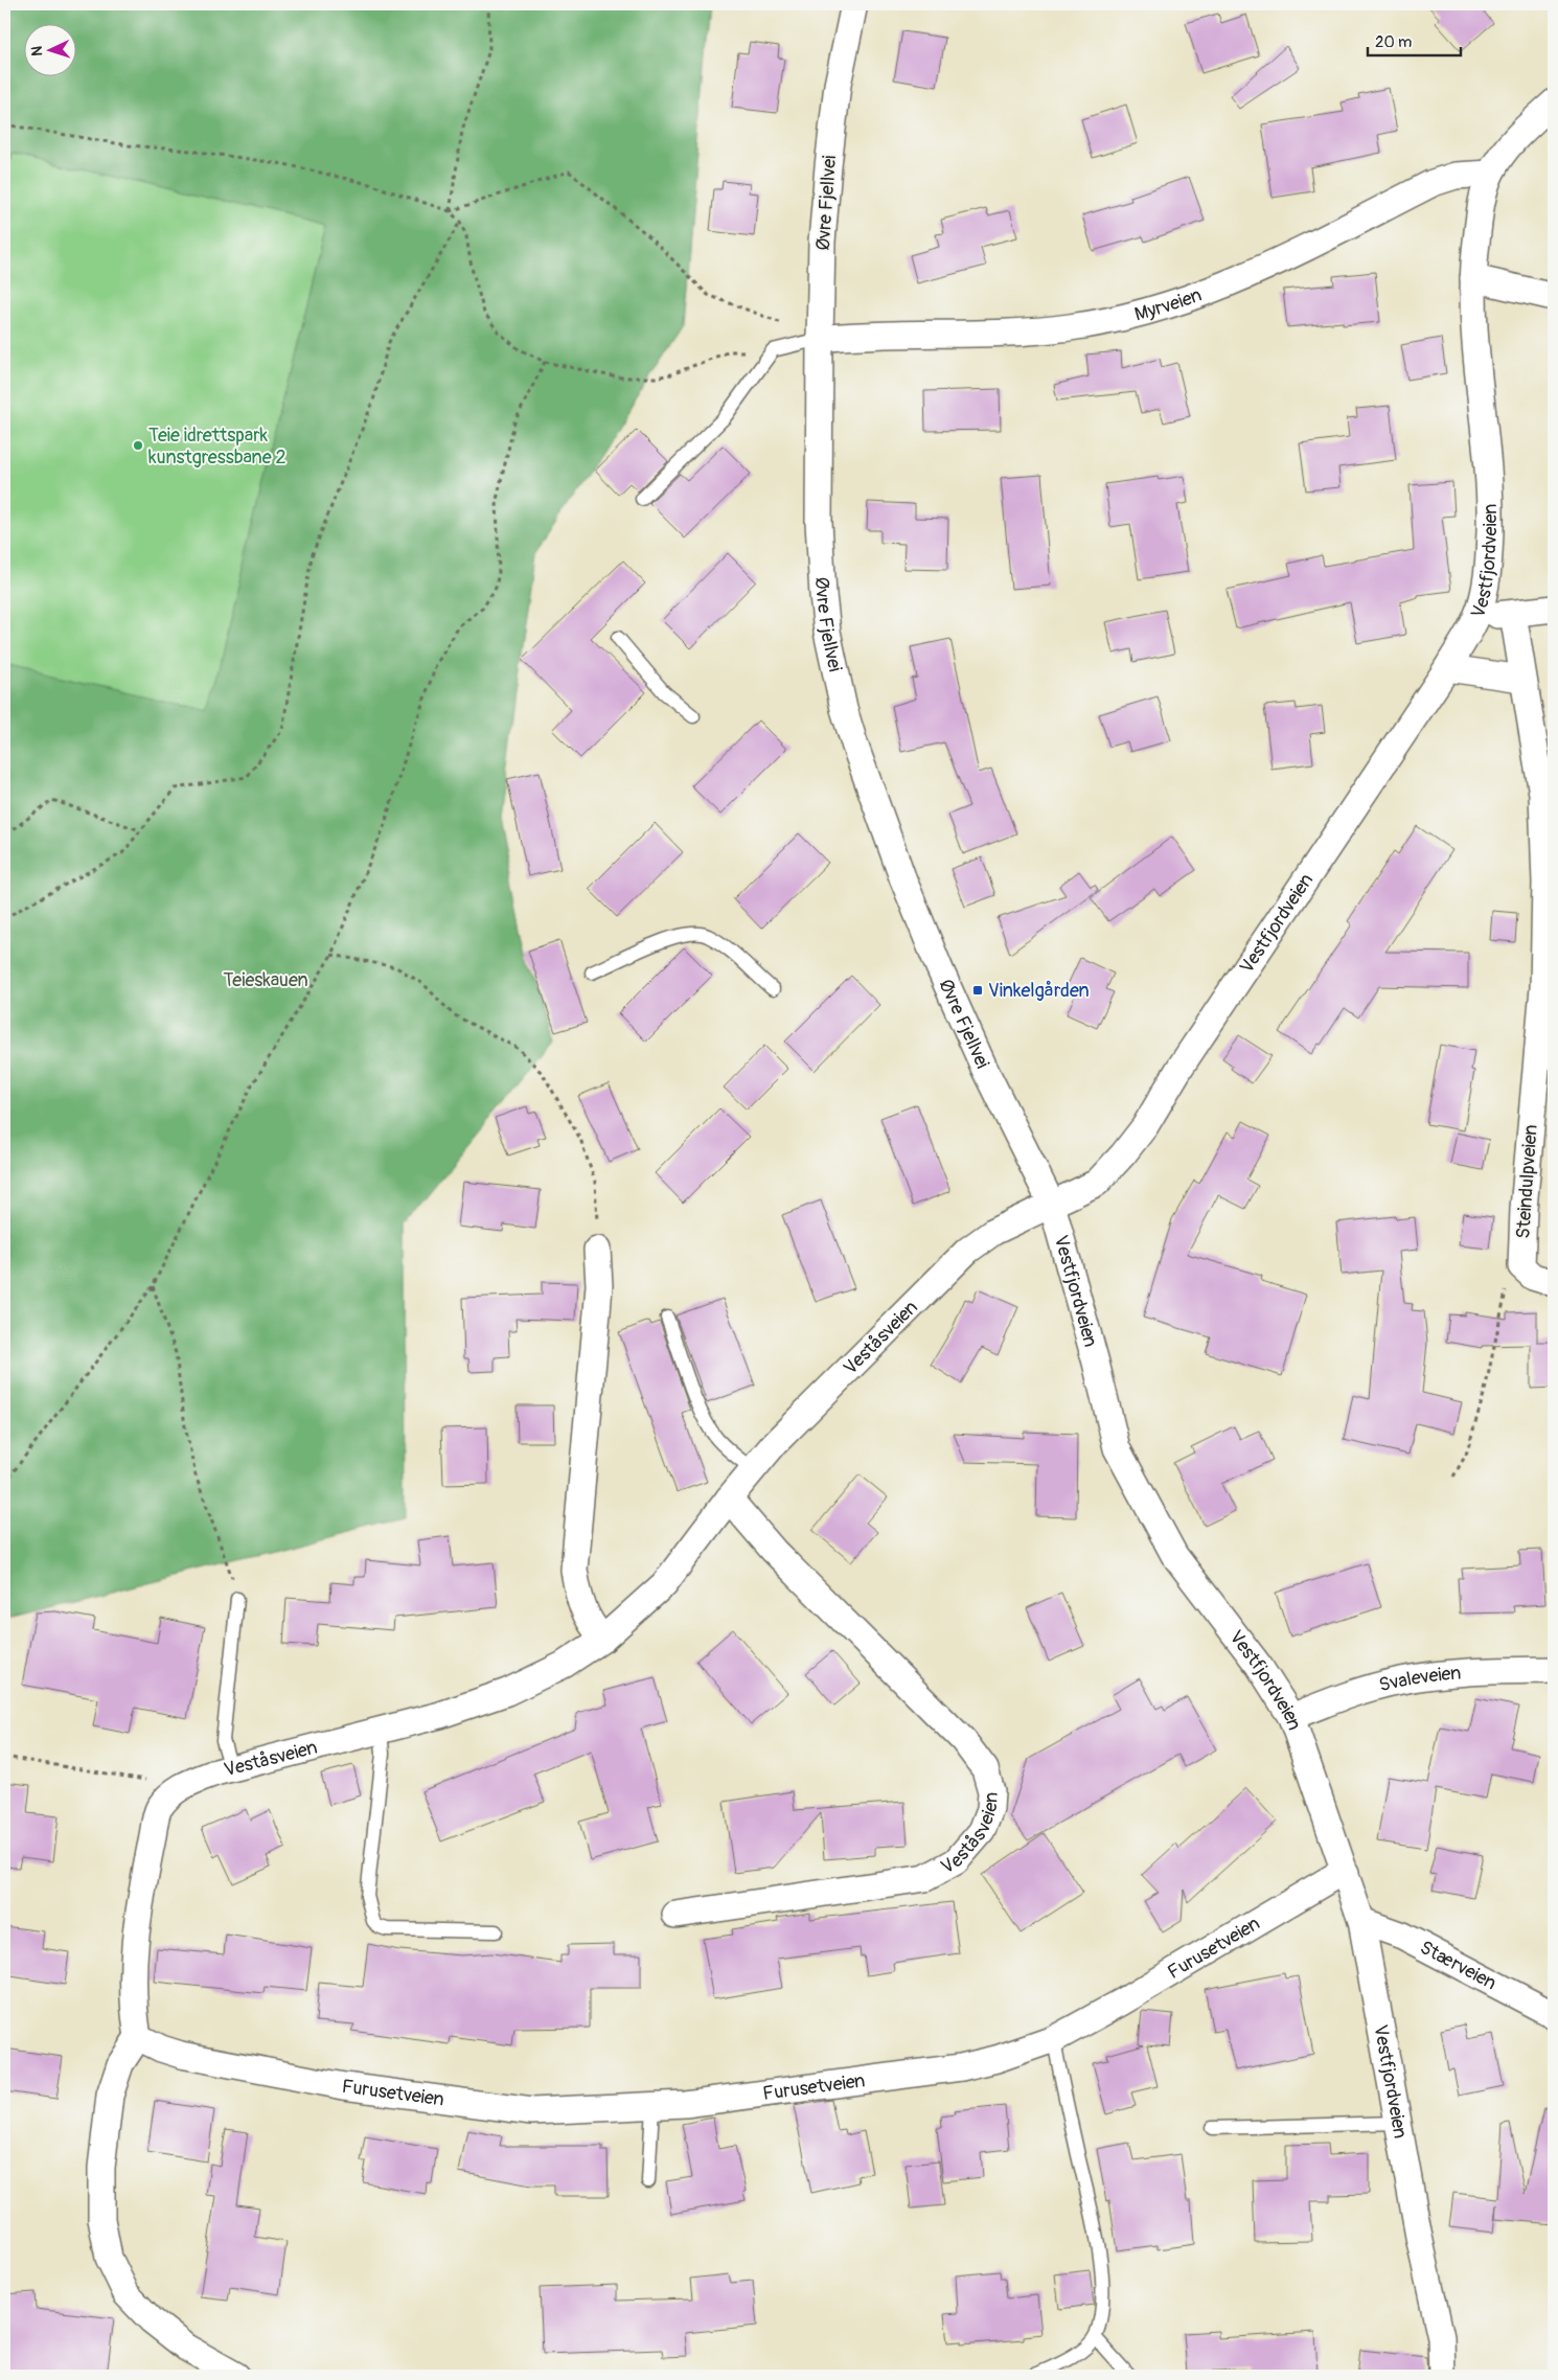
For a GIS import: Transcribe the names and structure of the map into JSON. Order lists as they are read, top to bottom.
{
  "streets": {
    "street": [
      "Øvre Fjellvei",
      "Myrveien",
      "Vestfjordveien",
      "Steindulpveien",
      "Veståsveien",
      "Svaleveien",
      "Furusetveien",
      "Stærveien"
    ]
  },
  "crossings": [
    ["Øvre Fjellvei", "Myrveien"],
    ["Øvre Fjellvei", "Vestfjordveien"],
    ["Øvre Fjellvei", "Veståsveien"],
    ["Myrveien", "Vestfjordveien"],
    ["Vestfjordveien", "Veståsveien"],
    ["Vestfjordveien", "Svaleveien"],
    ["Vestfjordveien", "Furusetveien"],
    ["Vestfjordveien", "Stærveien"]
  ],
  "parks": ["Teieskauen"],
  "places": {
    "other": ["Teie idrettspark kunstgressbane 2"],
    "transit": ["Vinkelgården"]
  },
  "scale_bar": "20 m",
  "north": "left"
}
